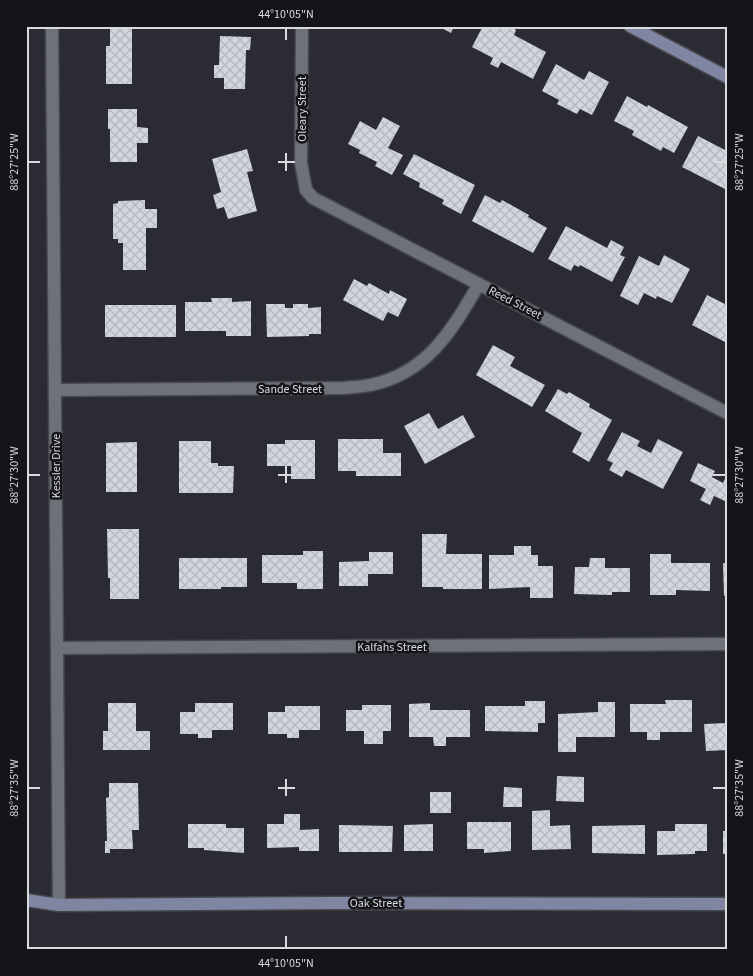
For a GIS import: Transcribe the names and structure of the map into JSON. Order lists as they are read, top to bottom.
{
  "streets": {
    "street": [
      "Oleary Street",
      "Reed Street",
      "Sande Street",
      "Kessler Drive",
      "Kalfahs Street",
      "Oak Street"
    ]
  },
  "crossings": [
    ["Oleary Street", "Reed Street"],
    ["Reed Street", "Sande Street"],
    ["Sande Street", "Kessler Drive"],
    ["Kessler Drive", "Kalfahs Street"],
    ["Kessler Drive", "Oak Street"]
  ],
  "coordinates": [
    "44°10'05\"N",
    "88°27'25\"W",
    "88°27'30\"W",
    "88°27'35\"W"
  ]
}
